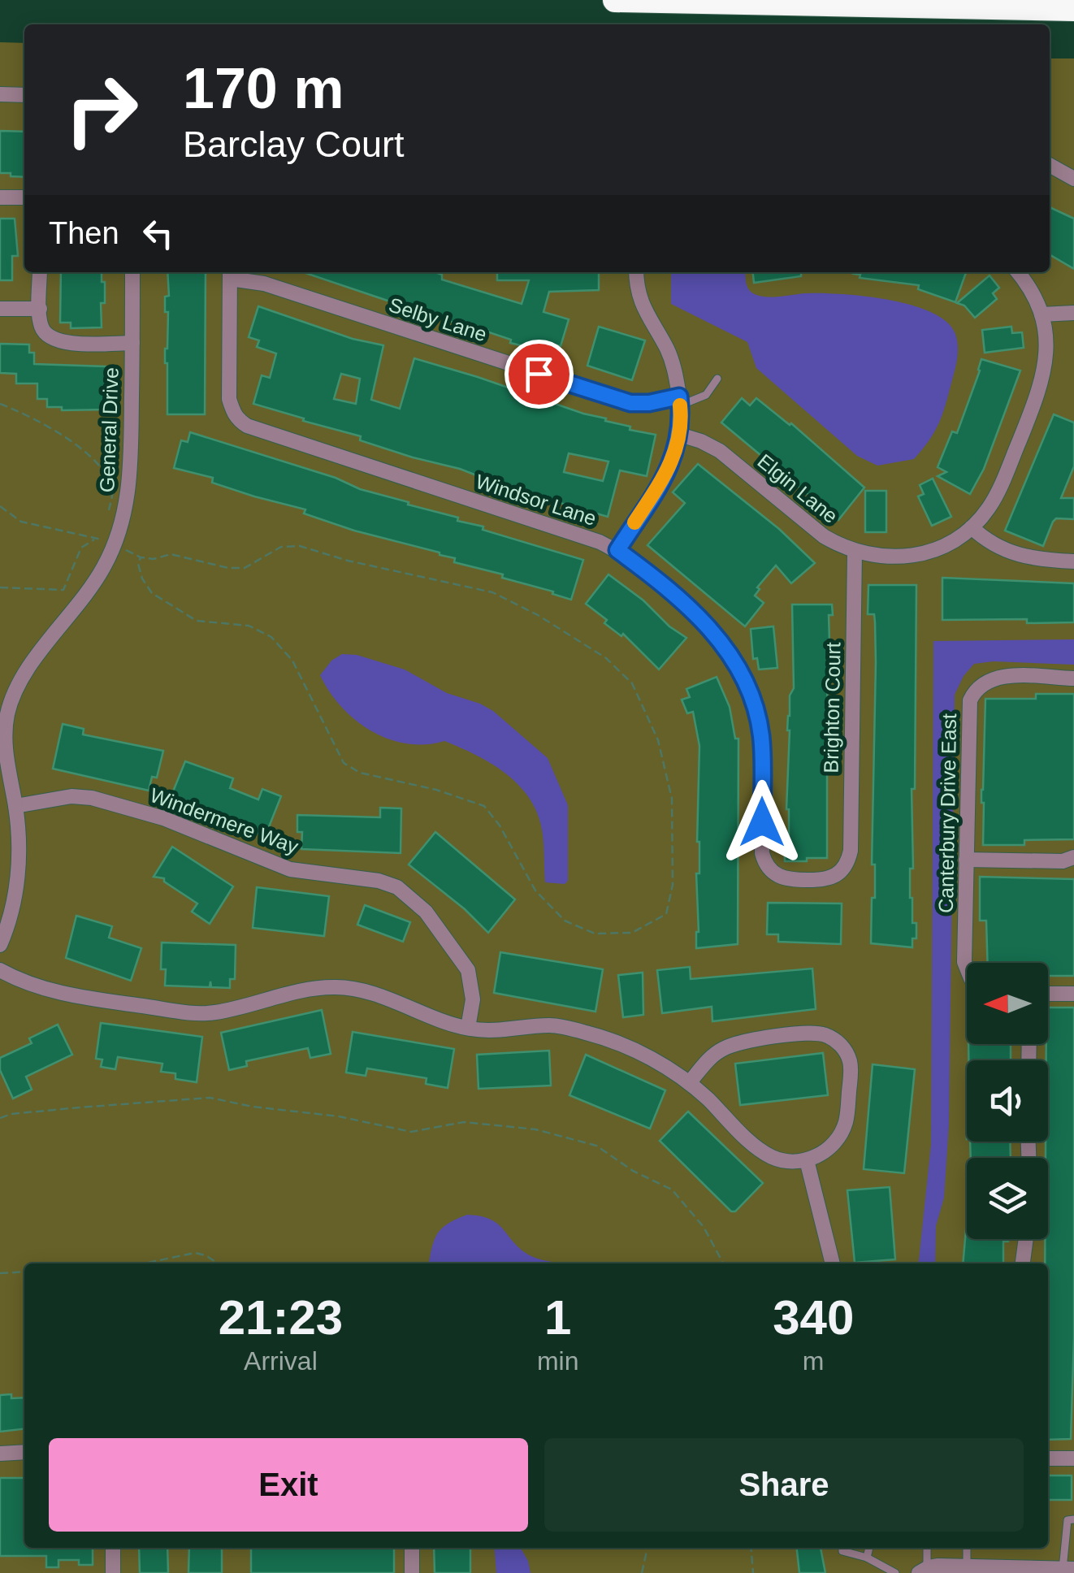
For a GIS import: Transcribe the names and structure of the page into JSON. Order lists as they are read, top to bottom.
{
  "streets": {
    "street": [
      "Selby Lane",
      "General Drive",
      "Elgin Lane",
      "Windsor Lane",
      "Brighton Court",
      "Canterbury Drive East",
      "Windermere Way"
    ]
  },
  "crossings": [
    ["Selby Lane", "Windsor Lane"],
    ["General Drive", "Windermere Way"],
    ["Elgin Lane", "Brighton Court"],
    ["Windsor Lane", "Brighton Court"]
  ],
  "north": "left",
  "page": {
    "turn": ["170 m", "Barclay Court"],
    "then": "Then",
    "eta": [
      "21:23",
      "Arrival",
      "1",
      "min",
      "340",
      "m"
    ],
    "buttons": ["Exit", "Share"]
  }
}
